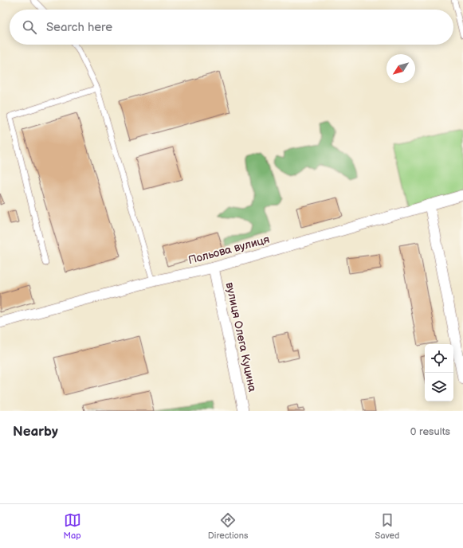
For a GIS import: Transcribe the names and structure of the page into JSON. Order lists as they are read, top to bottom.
{
  "streets": {
    "street": ["Польова вулиця", "вулиця Олега Куцина"]
  },
  "crossings": [
    ["Польова вулиця", "вулиця Олега Куцина"]
  ],
  "north": "bottom left",
  "page": {
    "search": "Search here",
    "heading": ["Nearby", "0 results"],
    "nav": ["Map", "Directions", "Saved"]
  }
}
